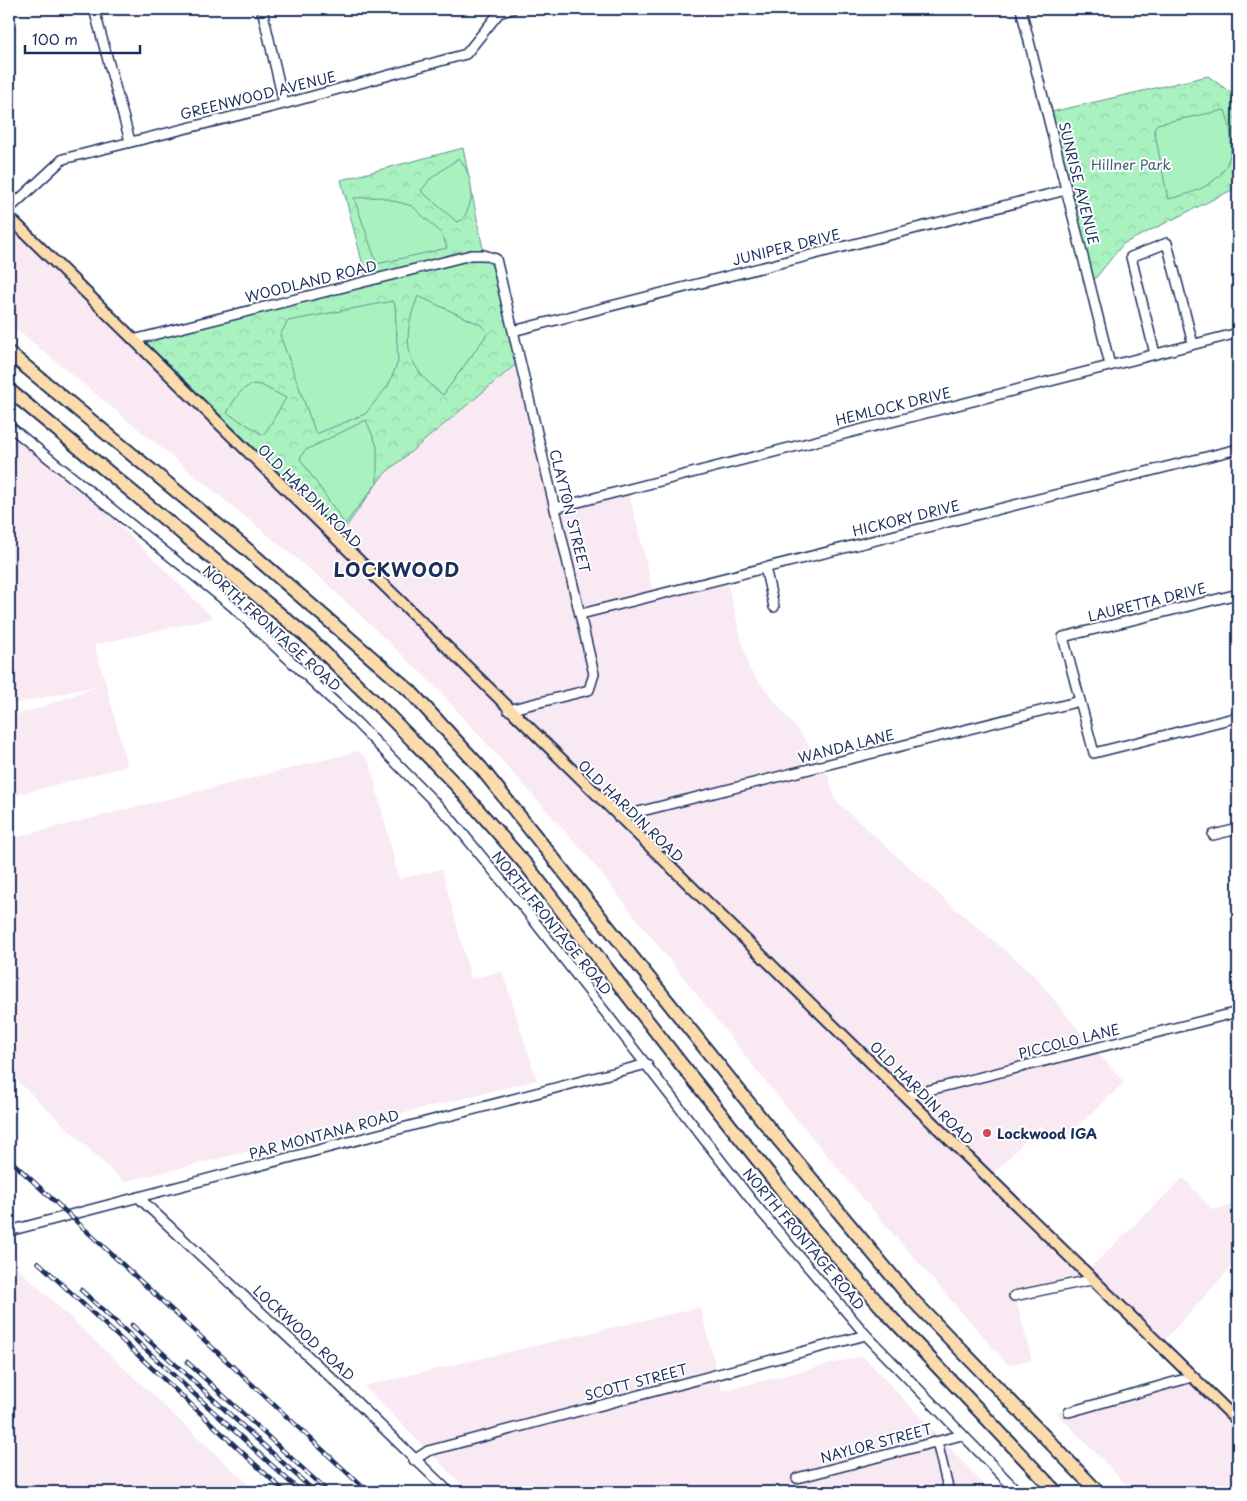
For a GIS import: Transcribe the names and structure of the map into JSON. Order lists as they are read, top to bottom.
{
  "streets": {
    "main road": ["OLD HARDIN ROAD"],
    "street": [
      "GREENWOOD AVENUE",
      "SUNRISE AVENUE",
      "JUNIPER DRIVE",
      "WOODLAND ROAD",
      "HEMLOCK DRIVE",
      "CLAYTON STREET",
      "HICKORY DRIVE",
      "LAURETTA DRIVE",
      "NORTH FRONTAGE ROAD",
      "WANDA LANE",
      "PICCOLO LANE",
      "PAR MONTANA ROAD",
      "LOCKWOOD ROAD",
      "SCOTT STREET",
      "NAYLOR STREET"
    ]
  },
  "crossings": [
    ["SUNRISE AVENUE", "JUNIPER DRIVE"],
    ["SUNRISE AVENUE", "HEMLOCK DRIVE"],
    ["JUNIPER DRIVE", "CLAYTON STREET"],
    ["WOODLAND ROAD", "OLD HARDIN ROAD"],
    ["WOODLAND ROAD", "CLAYTON STREET"],
    ["HEMLOCK DRIVE", "CLAYTON STREET"],
    ["OLD HARDIN ROAD", "CLAYTON STREET"],
    ["OLD HARDIN ROAD", "WANDA LANE"],
    ["OLD HARDIN ROAD", "PICCOLO LANE"],
    ["CLAYTON STREET", "HICKORY DRIVE"],
    ["LAURETTA DRIVE", "WANDA LANE"],
    ["NORTH FRONTAGE ROAD", "PAR MONTANA ROAD"],
    ["NORTH FRONTAGE ROAD", "SCOTT STREET"],
    ["NORTH FRONTAGE ROAD", "NAYLOR STREET"],
    ["PAR MONTANA ROAD", "LOCKWOOD ROAD"],
    ["LOCKWOOD ROAD", "SCOTT STREET"]
  ],
  "districts": ["LOCKWOOD"],
  "parks": ["Hillner Park"],
  "places": ["Lockwood IGA"],
  "scale_bar": "100 m"
}
